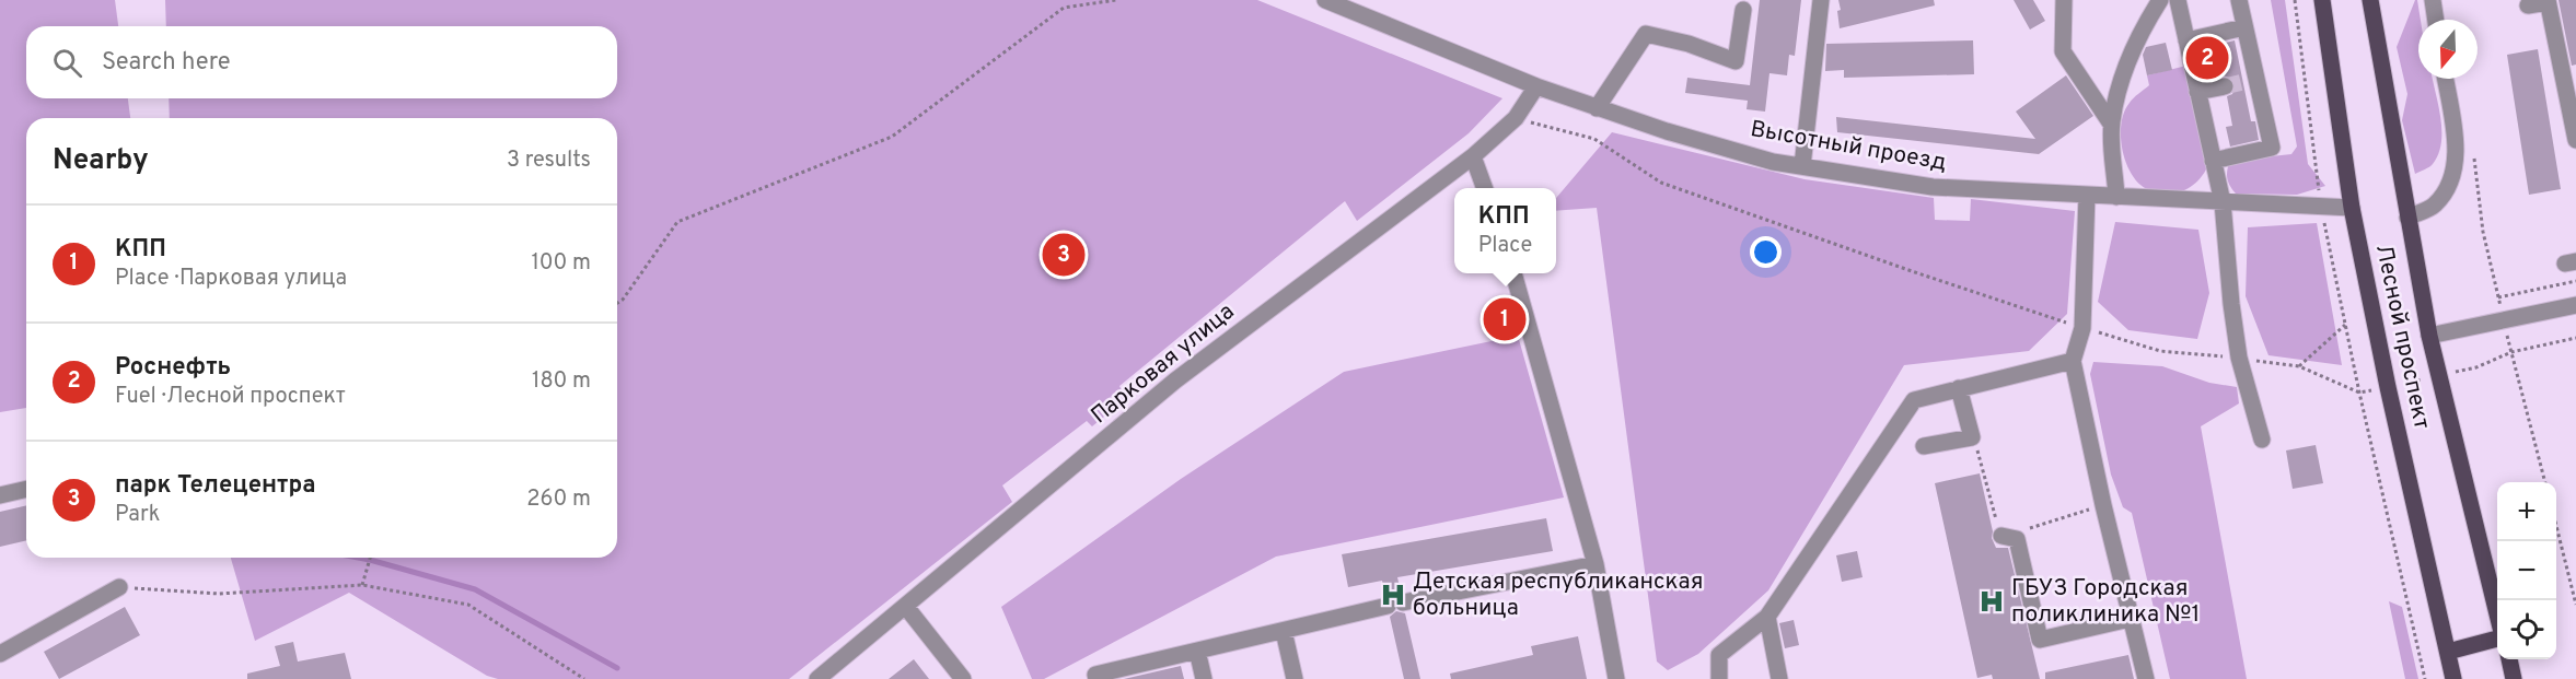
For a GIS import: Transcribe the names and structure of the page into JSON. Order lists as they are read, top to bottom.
{
  "streets": {
    "main road": ["Лесной проспект"],
    "street": ["Высотный проезд", "Парковая улица"]
  },
  "crossings": [
    ["Высотный проезд", "Лесной проспект"],
    ["Высотный проезд", "Парковая улица"]
  ],
  "places": {
    "hospital": ["Детская республиканская больница", "ГБУЗ Городская поликлиника №1"]
  },
  "north": "bottom",
  "page": {
    "search": "Search here",
    "pins": ["2", "3", "1"],
    "heading": ["Nearby", "3 results"],
    "popup": ["КПП", "Place"],
    "list": [
      {
        "mark": "1",
        "name": "КПП",
        "note": "Place · Парковая улица",
        "value": "100 m"
      },
      {
        "mark": "2",
        "name": "Роснефть",
        "note": "Fuel · Лесной проспект",
        "value": "180 m"
      },
      {
        "mark": "3",
        "name": "парк Телецентра",
        "note": "Park",
        "value": "260 m"
      }
    ],
    "map_buttons": ["+", "−"]
  }
}
